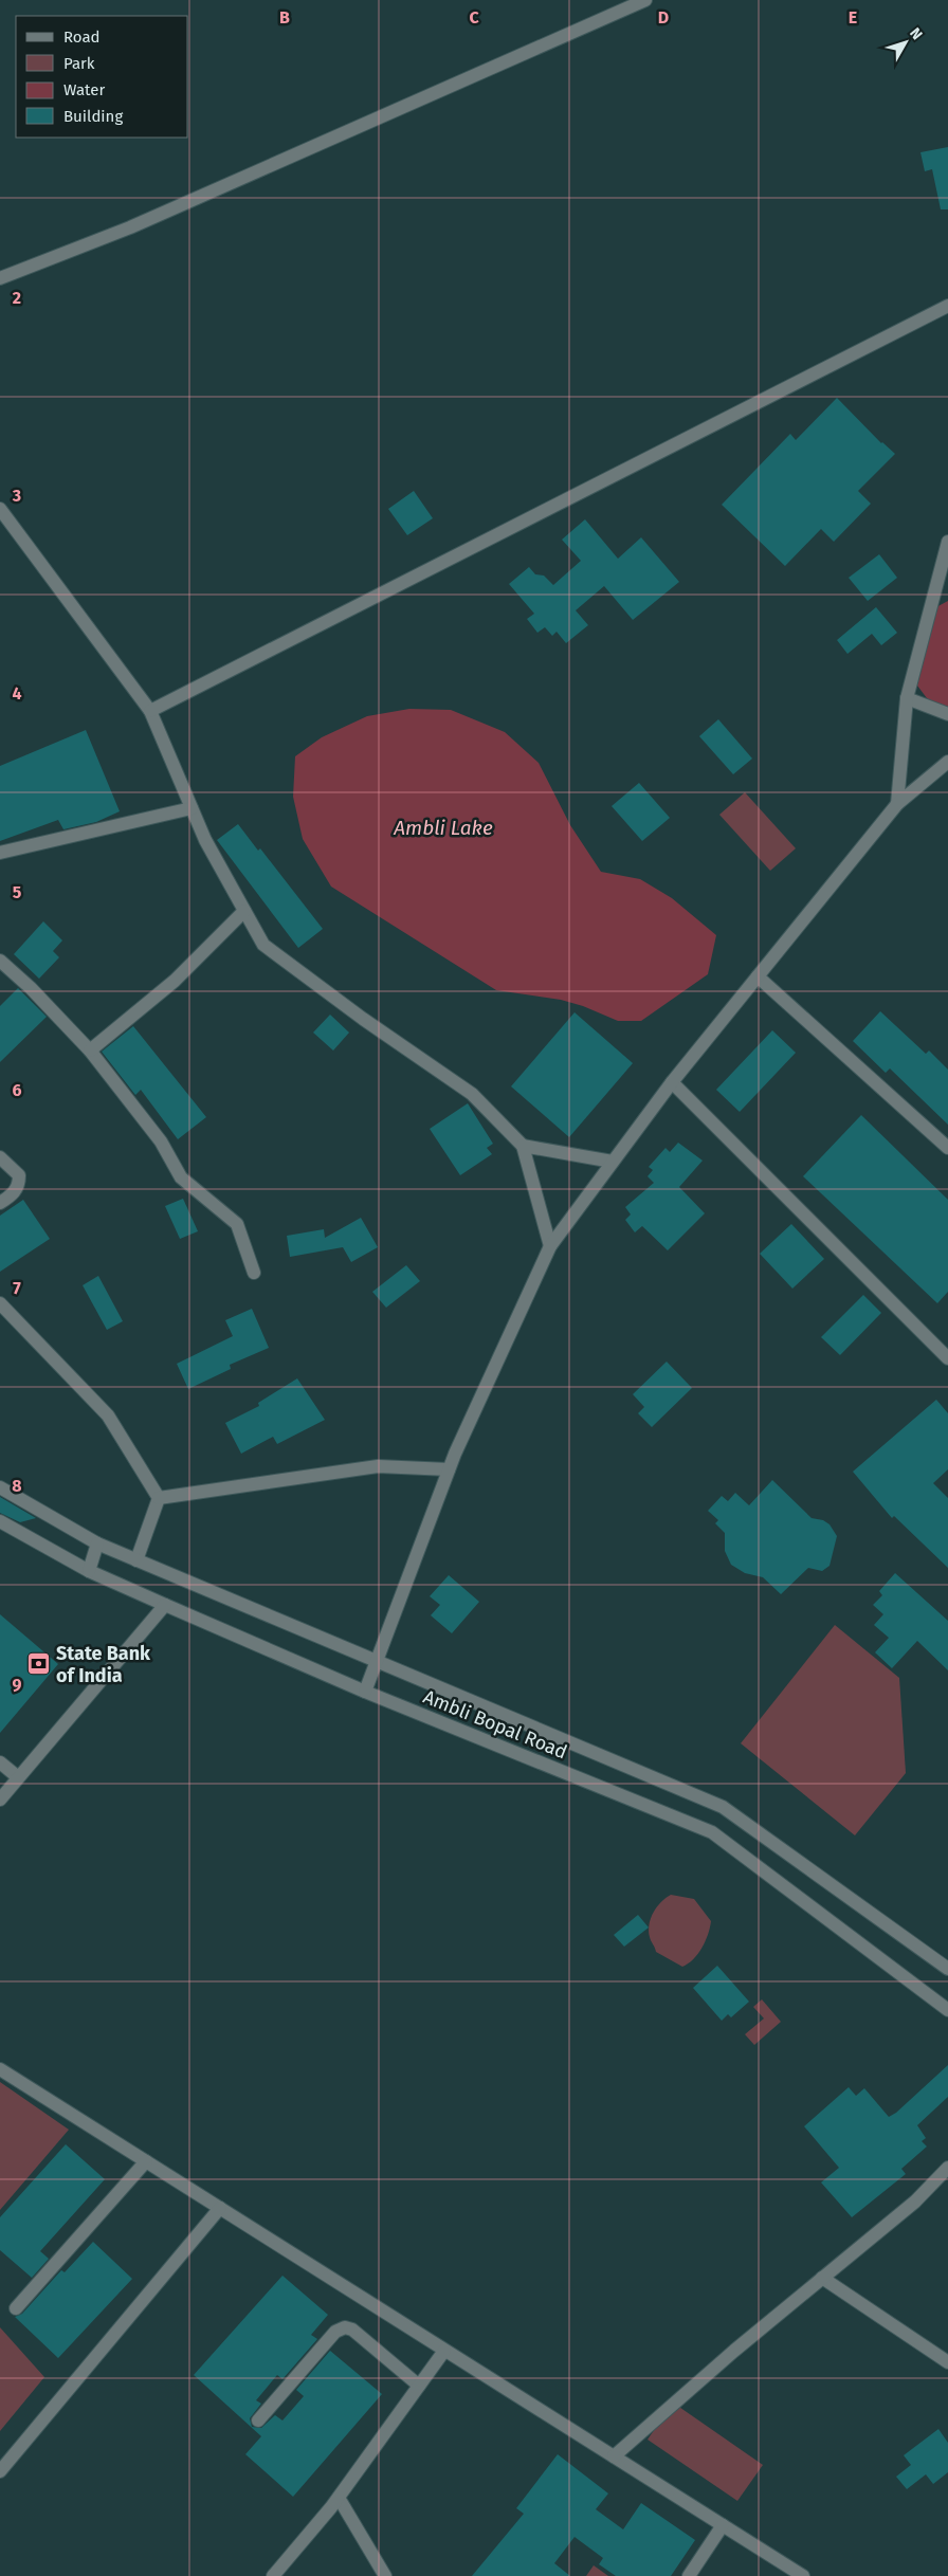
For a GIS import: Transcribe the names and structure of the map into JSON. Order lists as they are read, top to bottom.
{
  "streets": {
    "street": ["Ambli Bopal Road"]
  },
  "water": ["Ambli Lake"],
  "places": {
    "bank": ["State Bank of India"]
  },
  "legend": [
    "Road",
    "Park",
    "Water",
    "Building"
  ],
  "north": "top right",
  "grid": {
    "columns": [
      "B",
      "C",
      "D",
      "E"
    ],
    "rows": [
      "2",
      "3",
      "4",
      "5",
      "6",
      "7",
      "8",
      "9"
    ]
  }
}
